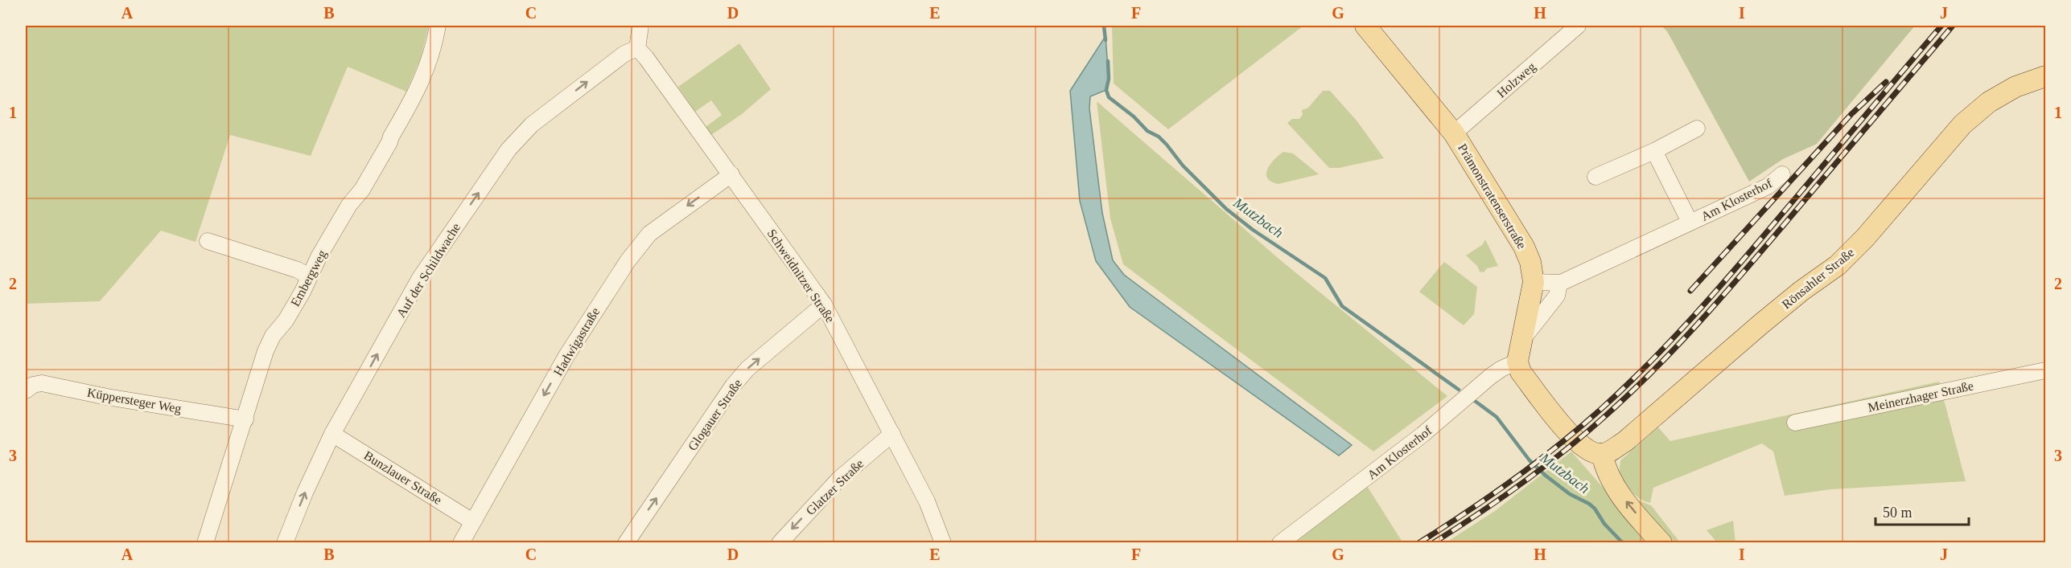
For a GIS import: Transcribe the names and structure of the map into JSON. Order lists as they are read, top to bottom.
{
  "streets": {
    "main road": ["Prämonstratenserstraße", "Rönsahler Straße"],
    "street": [
      "Holzweg",
      "Am Klosterhof",
      "Auf der Schildwache",
      "Schweidnitzer Straße",
      "Embergweg",
      "Hadwigastraße",
      "Meinerzhager Straße",
      "Küppersteger Weg",
      "Glogauer Straße",
      "Bunzlauer Straße",
      "Glatzer Straße"
    ]
  },
  "crossings": [
    ["Holzweg", "Prämonstratenserstraße"],
    ["Prämonstratenserstraße", "Am Klosterhof"],
    ["Auf der Schildwache", "Schweidnitzer Straße"],
    ["Auf der Schildwache", "Bunzlauer Straße"],
    ["Schweidnitzer Straße", "Hadwigastraße"],
    ["Schweidnitzer Straße", "Glogauer Straße"],
    ["Schweidnitzer Straße", "Glatzer Straße"],
    ["Embergweg", "Küppersteger Weg"],
    ["Hadwigastraße", "Bunzlauer Straße"]
  ],
  "one_way": [
    "Auf der Schildwache",
    "Hadwigastraße",
    "Glogauer Straße",
    "Glatzer Straße"
  ],
  "water": ["Mutzbach"],
  "scale_bar": "50 m",
  "grid": {
    "columns": [
      "A",
      "B",
      "C",
      "D",
      "E",
      "F",
      "G",
      "H",
      "I",
      "J"
    ],
    "rows": ["1", "2", "3"]
  }
}
